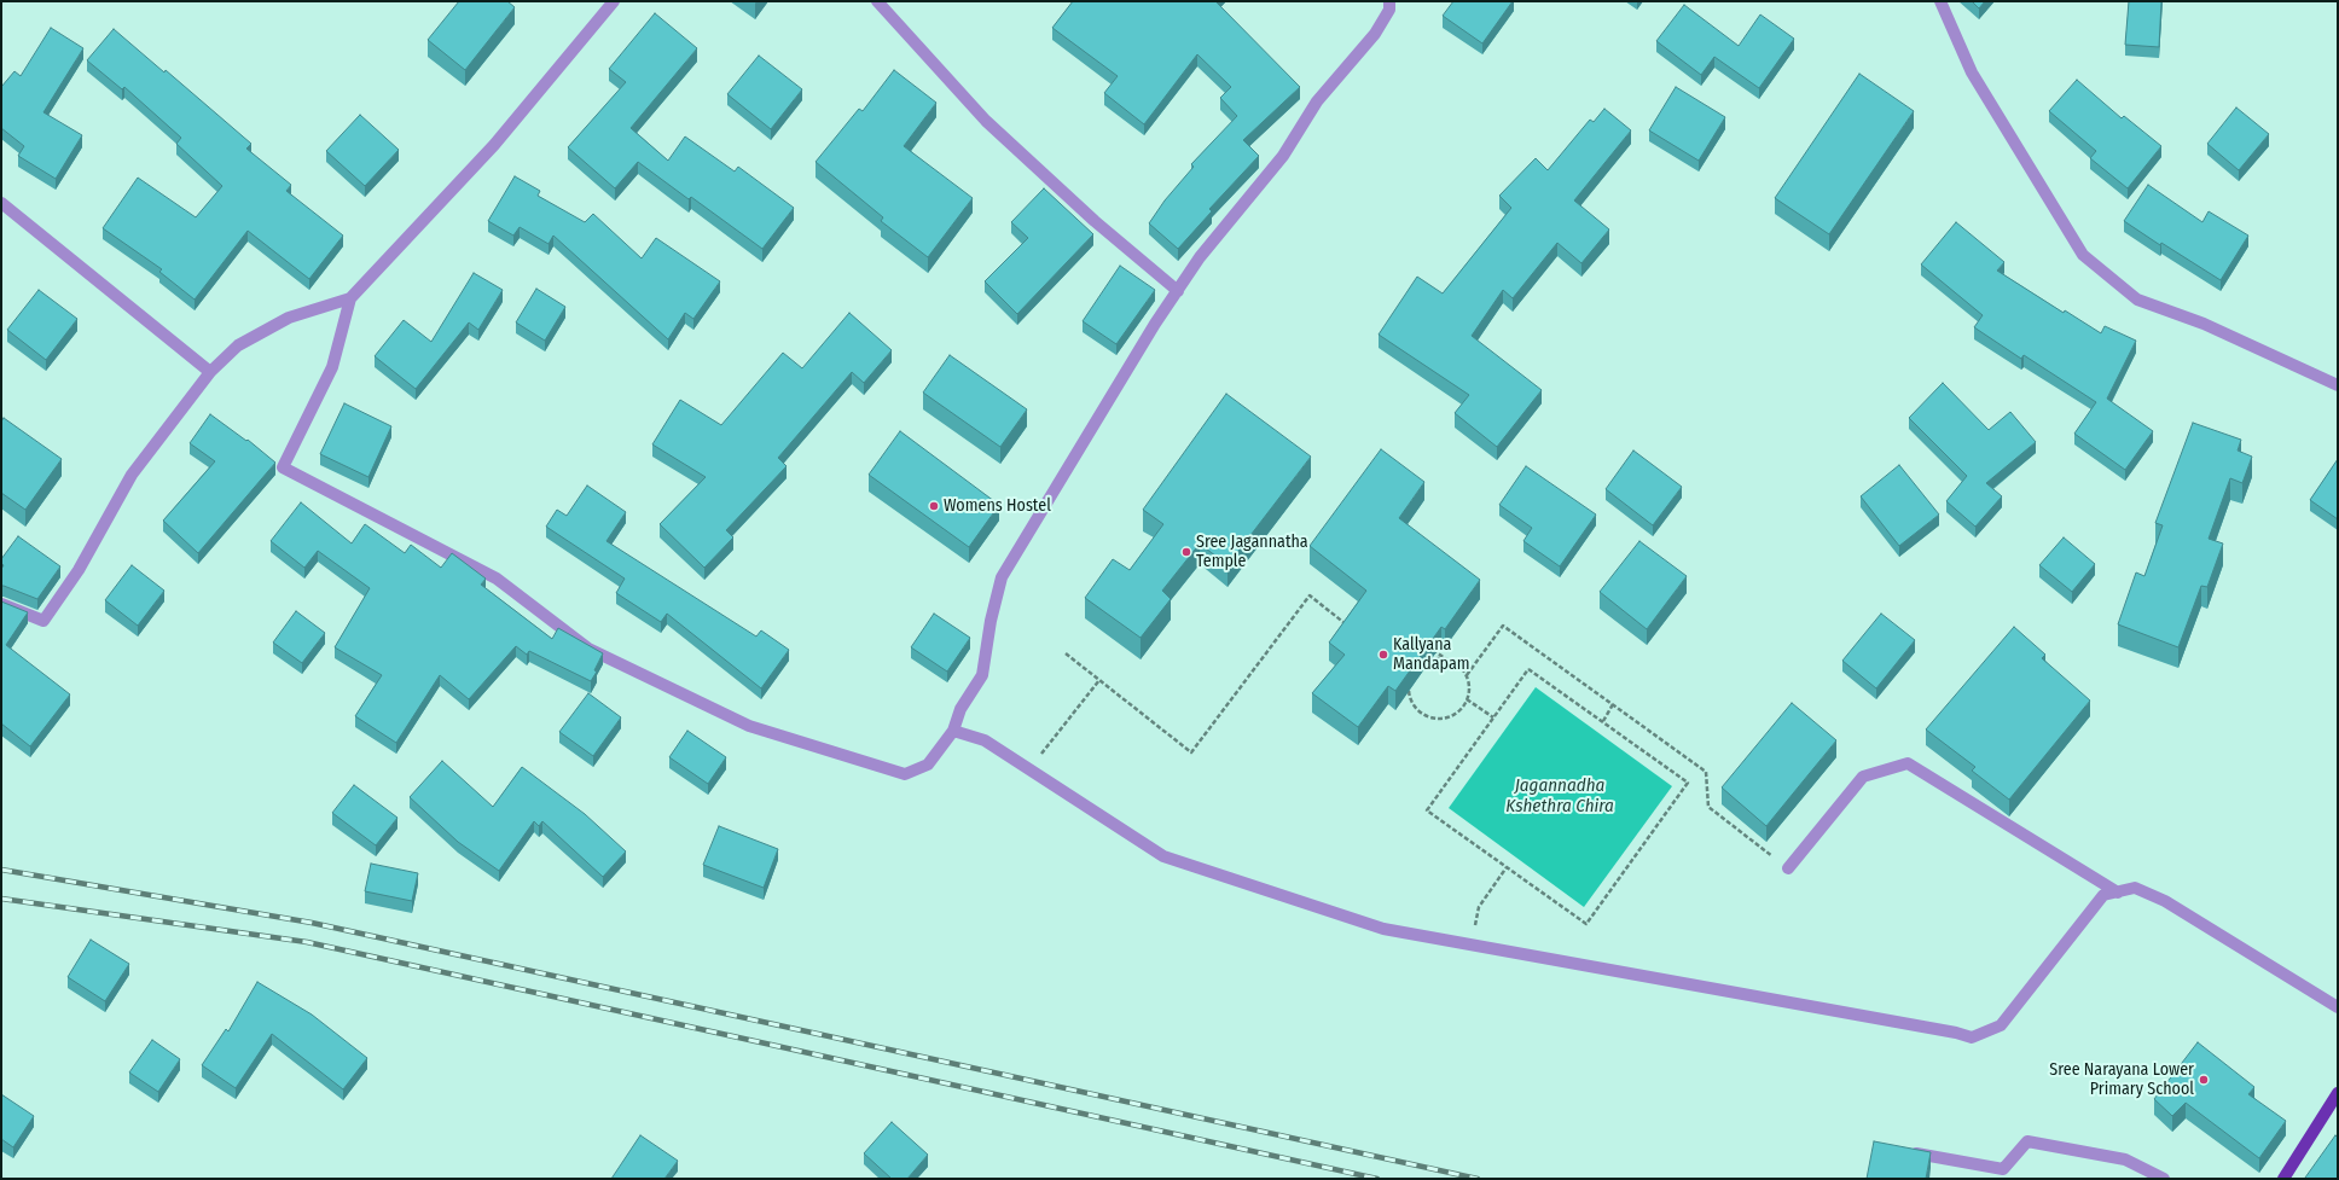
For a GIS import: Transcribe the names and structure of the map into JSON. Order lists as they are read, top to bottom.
{
  "water": ["Jagannadha Kshethra Chira"],
  "places": [
    "Womens Hostel",
    "Sree Jagannatha Temple",
    "Kallyana Mandapam",
    "Sree Narayana Lower Primary School"
  ]
}
